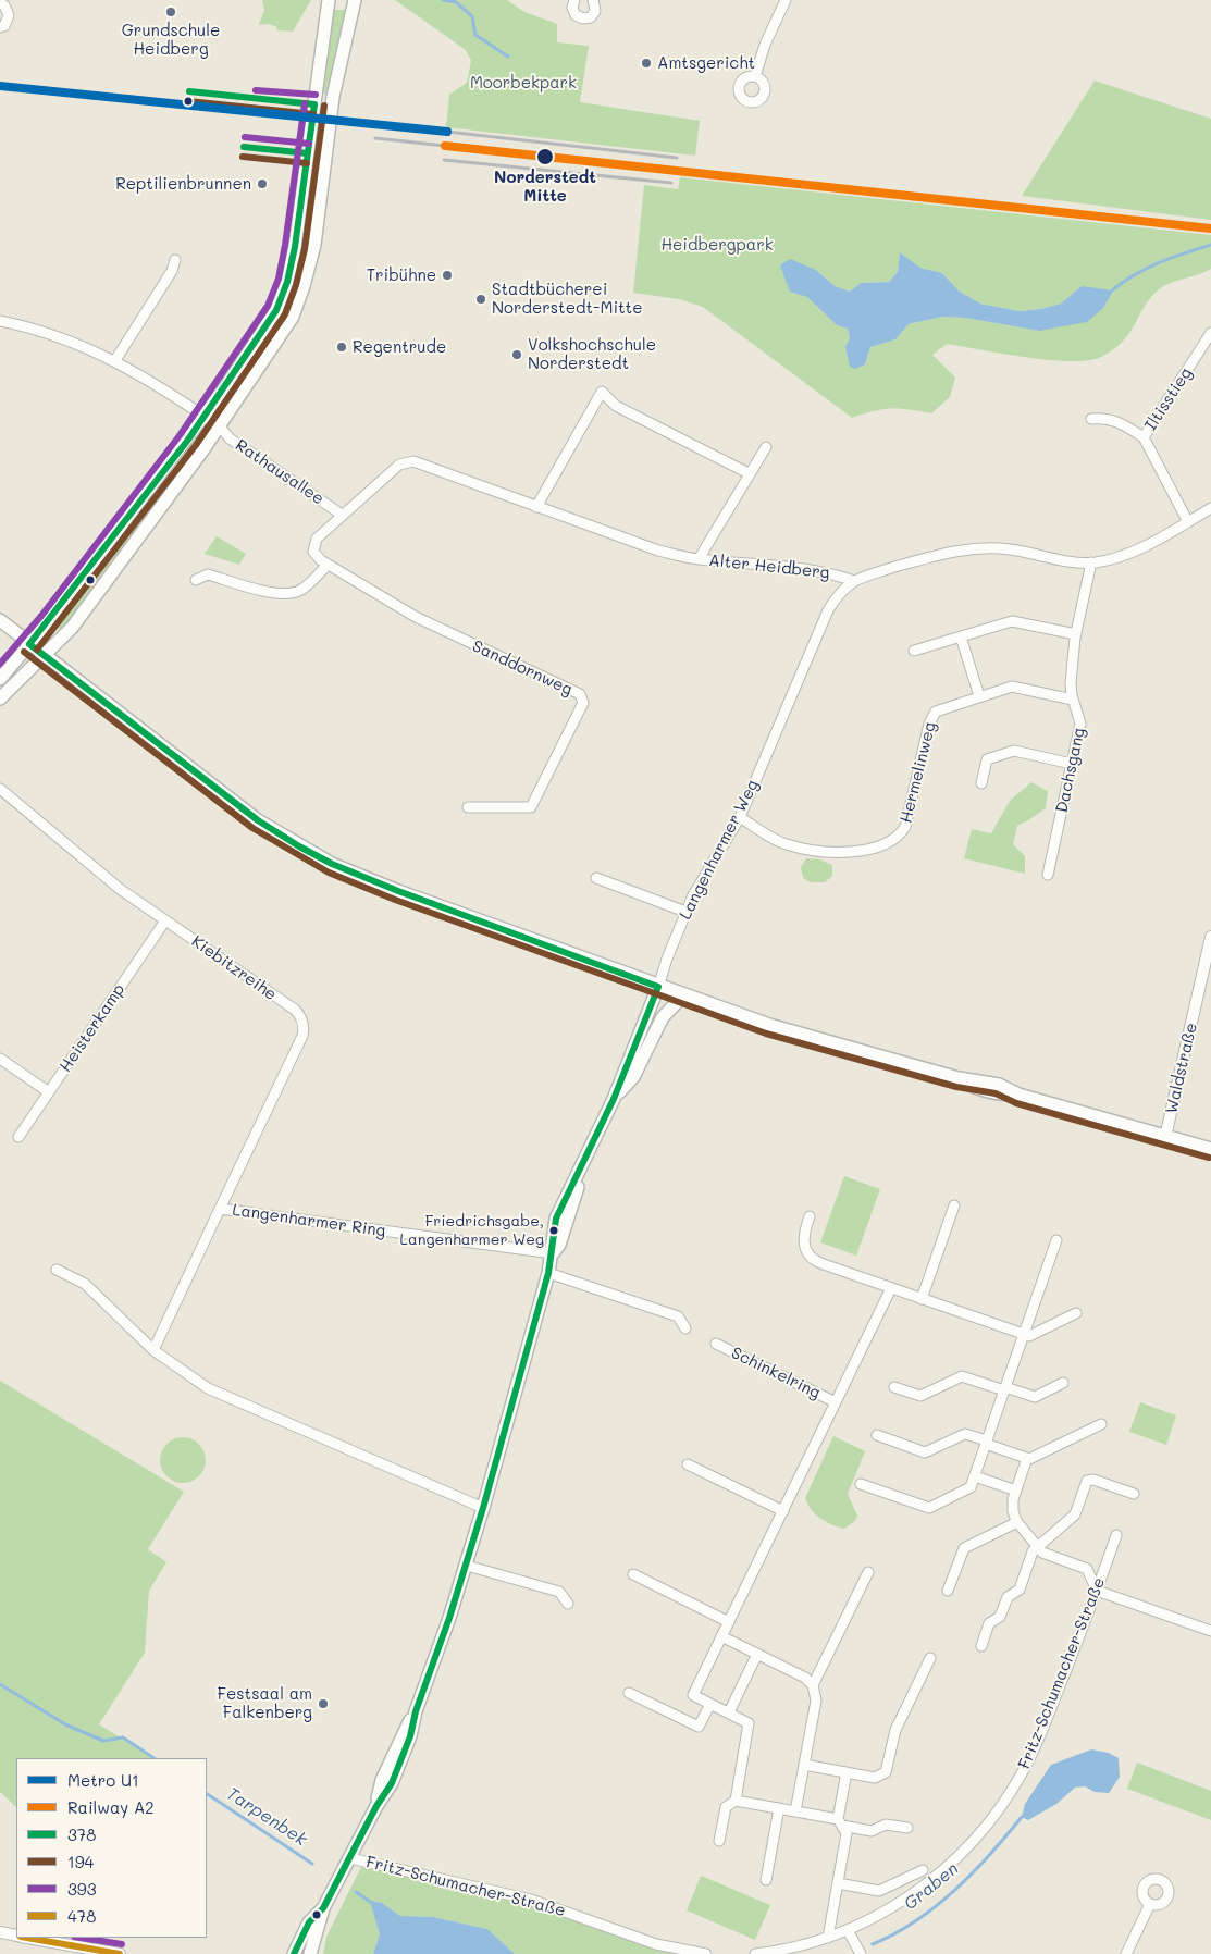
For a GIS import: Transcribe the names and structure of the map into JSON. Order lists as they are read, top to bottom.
{
  "streets": {
    "main road": ["Rathausallee", "Langenharmer Weg"],
    "street": [
      "Iltisstieg",
      "Alter Heidberg",
      "Sanddornweg",
      "Dachsgang",
      "Hermelinweg",
      "Kiebitzreihe",
      "Heisterkamp",
      "Waldstraße",
      "Langenharmer Ring",
      "Schinkelring",
      "Fritz-Schumacher-Straße"
    ]
  },
  "crossings": [
    ["Rathausallee", "Alter Heidberg"],
    ["Alter Heidberg", "Sanddornweg"],
    ["Alter Heidberg", "Langenharmer Weg"],
    ["Dachsgang", "Hermelinweg"],
    ["Hermelinweg", "Langenharmer Weg"],
    ["Langenharmer Weg", "Langenharmer Ring"],
    ["Langenharmer Weg", "Fritz-Schumacher-Straße"],
    ["Kiebitzreihe", "Heisterkamp"],
    ["Kiebitzreihe", "Langenharmer Ring"]
  ],
  "water": ["Tarpenbek", "Graben"],
  "parks": ["Moorbekpark", "Heidbergpark"],
  "places": [
    "Grundschule Heidberg",
    "Amtsgericht",
    "Norderstedt Mitte",
    "Reptilienbrunnen",
    "Tribühne",
    "Stadtbücherei Norderstedt-Mitte",
    "Regentrude",
    "Volkshochschule Norderstedt",
    "Friedrichsgabe, Langenharmer Weg",
    "Festsaal am Falkenberg"
  ],
  "lines": [
    "metro line U1",
    "transit line 393",
    "transit line 378",
    "transit line 194",
    "rail line A2",
    "transit line 478"
  ],
  "legend": [
    "Metro U1",
    "Railway A2",
    "378",
    "194",
    "393",
    "478"
  ]
}
